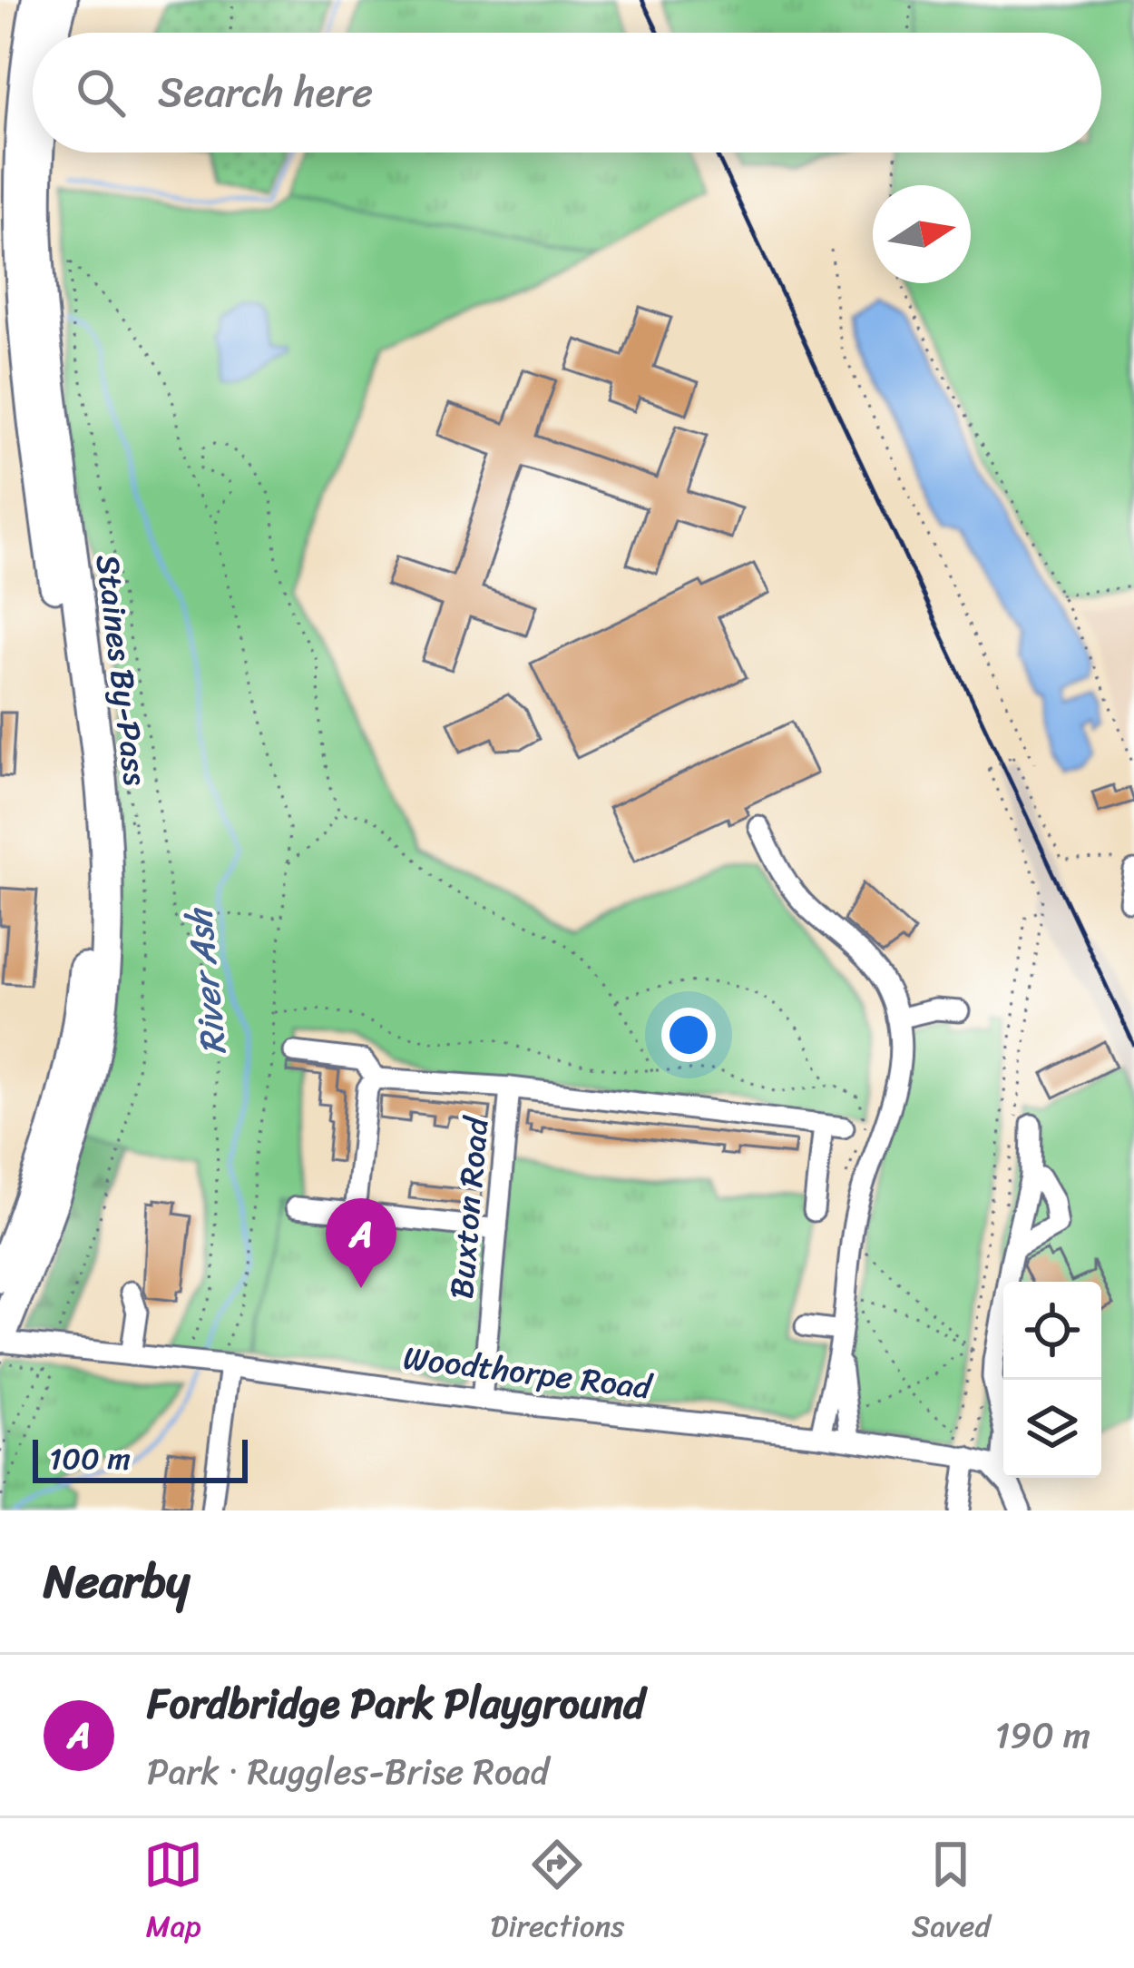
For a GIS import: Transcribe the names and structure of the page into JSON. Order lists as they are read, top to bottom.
{
  "streets": {
    "highway": ["Staines By-Pass"],
    "street": ["Buxton Road", "Woodthorpe Road"]
  },
  "crossings": [
    ["Staines By-Pass", "Woodthorpe Road"],
    ["Buxton Road", "Woodthorpe Road"]
  ],
  "water": ["River Ash"],
  "scale_bar": "100 m",
  "north": "right",
  "page": {
    "search": "Search here",
    "pins": "A",
    "scale": "100 m",
    "heading": "Nearby",
    "list": [
      {
        "mark": "A",
        "name": "Fordbridge Park Playground",
        "note": "Park · Ruggles-Brise Road",
        "value": "190 m"
      }
    ],
    "nav": ["Map", "Directions", "Saved"]
  }
}
